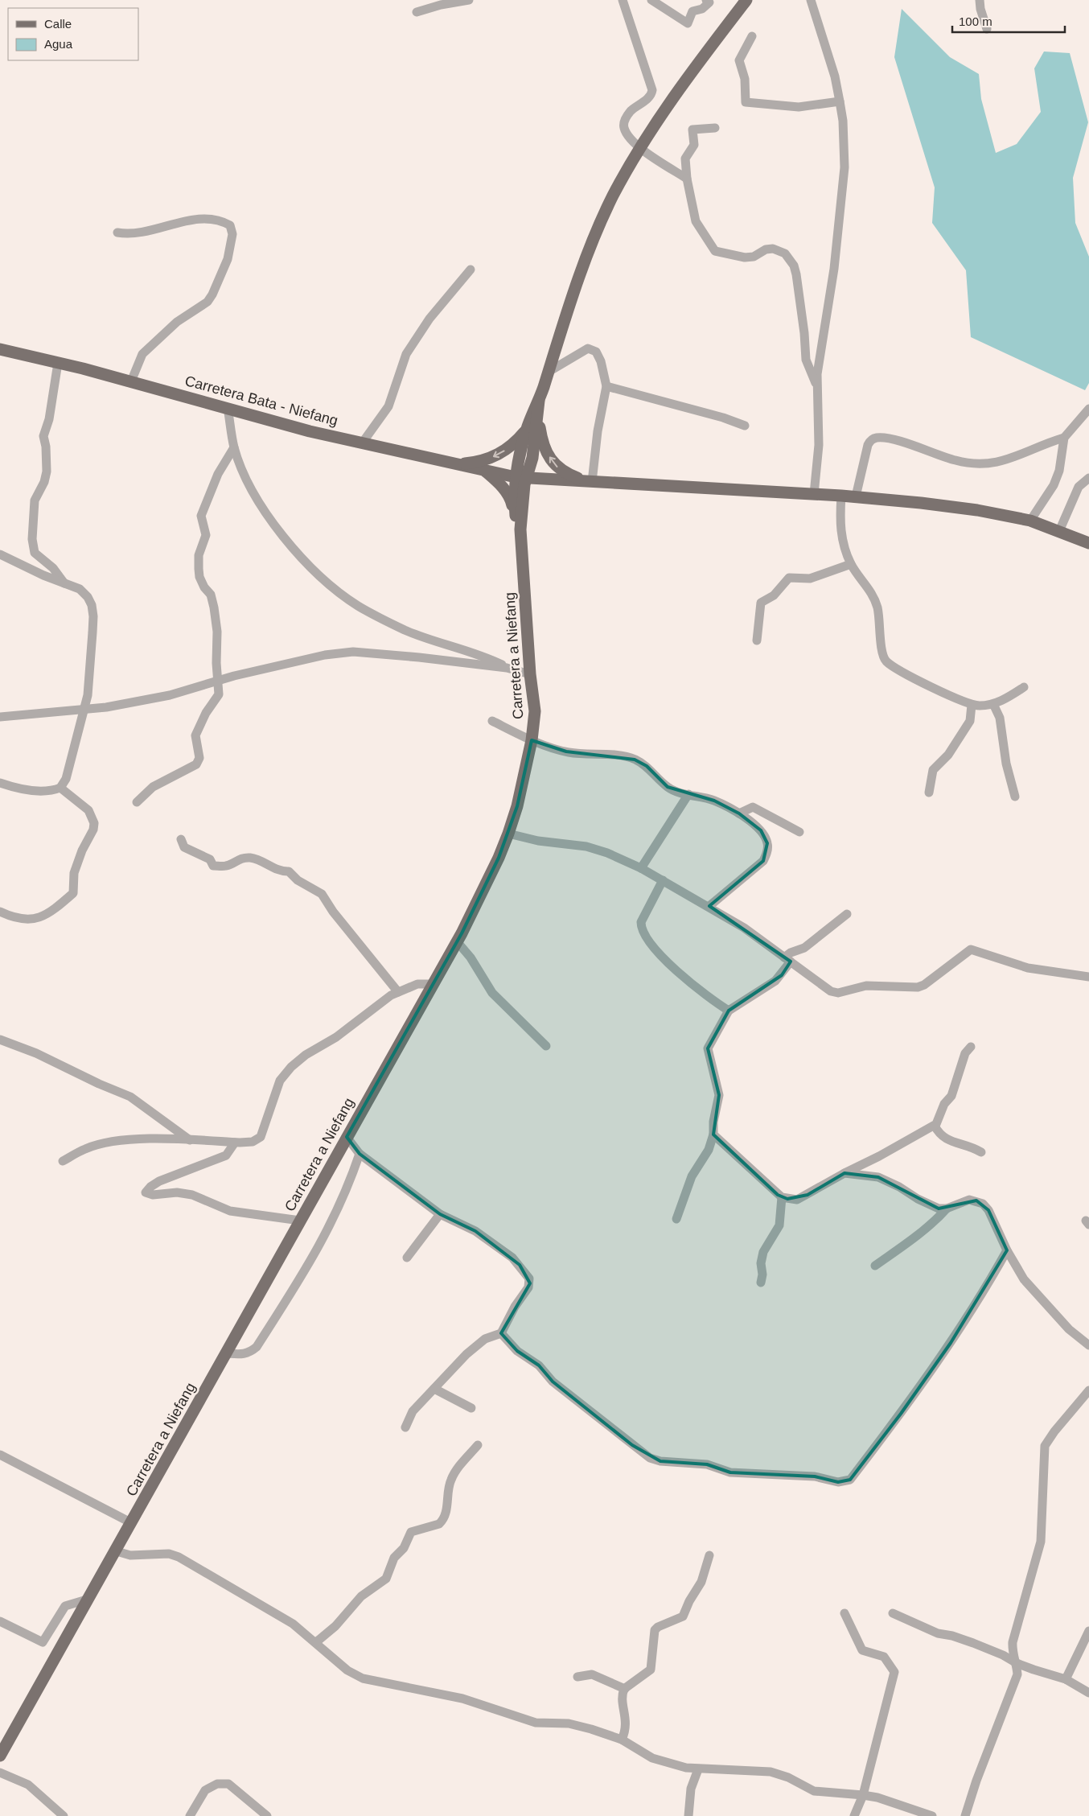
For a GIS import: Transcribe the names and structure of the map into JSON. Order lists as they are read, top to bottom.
{
  "streets": {
    "main road": ["Carretera Bata - Niefang", "Carretera a Niefang"]
  },
  "legend": ["Calle", "Agua"],
  "scale_bar": "100 m"
}
